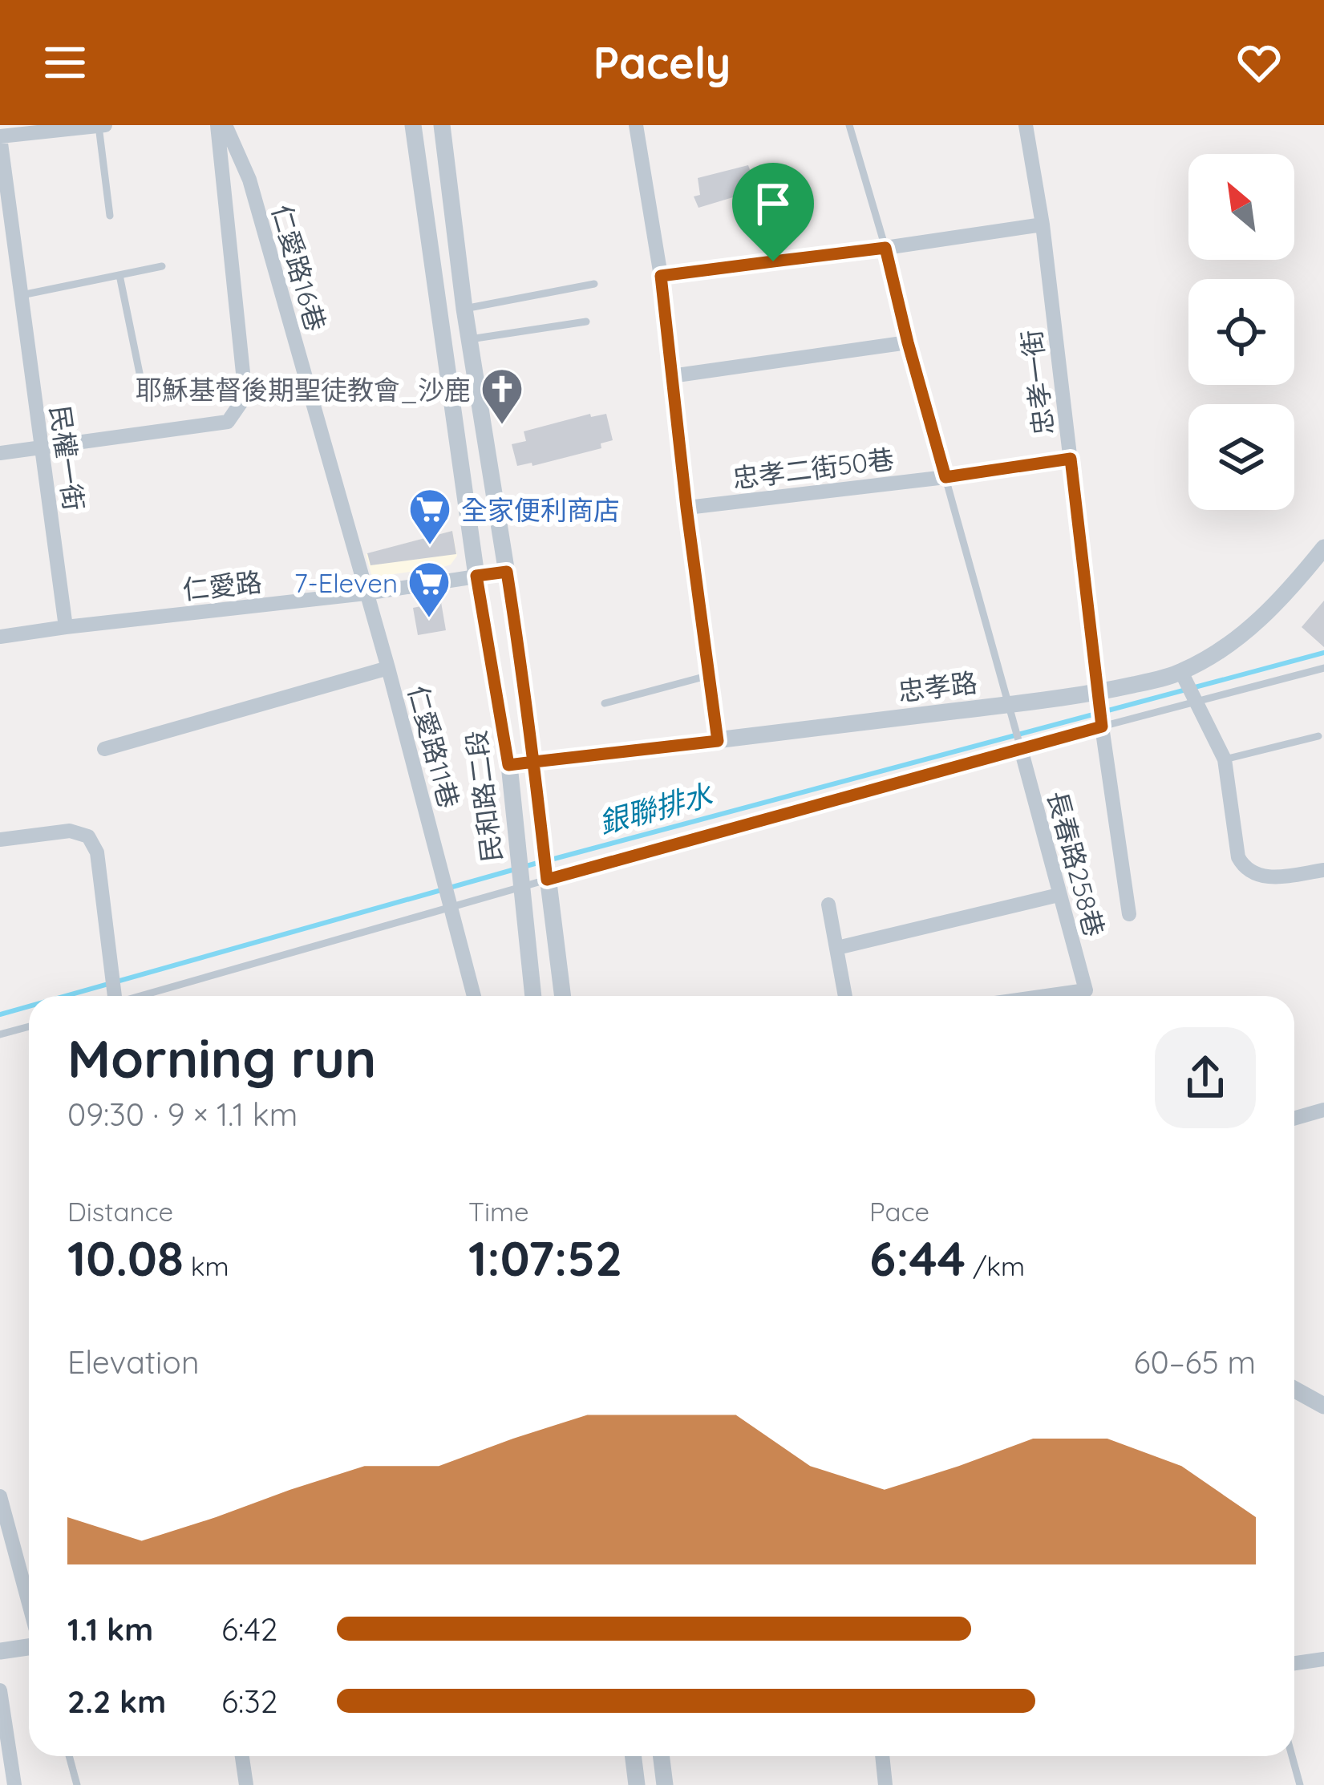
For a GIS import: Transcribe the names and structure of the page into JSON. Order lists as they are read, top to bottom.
{
  "streets": {
    "street": [
      "仁愛路16巷",
      "忠孝一街",
      "民權一街",
      "忠孝二街50巷",
      "仁愛路",
      "忠孝路",
      "仁愛路11巷",
      "民和路二段",
      "長春路258巷"
    ]
  },
  "crossings": [
    ["仁愛路16巷", "仁愛路"],
    ["仁愛路16巷", "仁愛路11巷"],
    ["忠孝一街", "忠孝二街50巷"],
    ["忠孝一街", "忠孝路"],
    ["民權一街", "仁愛路"],
    ["仁愛路", "仁愛路11巷"],
    ["仁愛路", "民和路二段"],
    ["忠孝路", "民和路二段"]
  ],
  "water": ["銀聯排水"],
  "places": {
    "church": ["耶穌基督後期聖徒教會_沙鹿"],
    "supermarket": ["全家便利商店", "7-Eleven"]
  },
  "north": "top left",
  "page": {
    "header": "Pacely",
    "heading": ["Morning run", "09:30 · 9 × 1.1 km"],
    "stats": [
      ["Distance", "10.08 km"],
      ["Time", "1:07:52"],
      ["Pace", "6:44 /km"]
    ],
    "chart": ["Elevation", "60–65 m"],
    "list": [
      {
        "name": "1.1 km",
        "note": "6:42"
      },
      {
        "name": "2.2 km",
        "note": "6:32"
      }
    ]
  }
}
